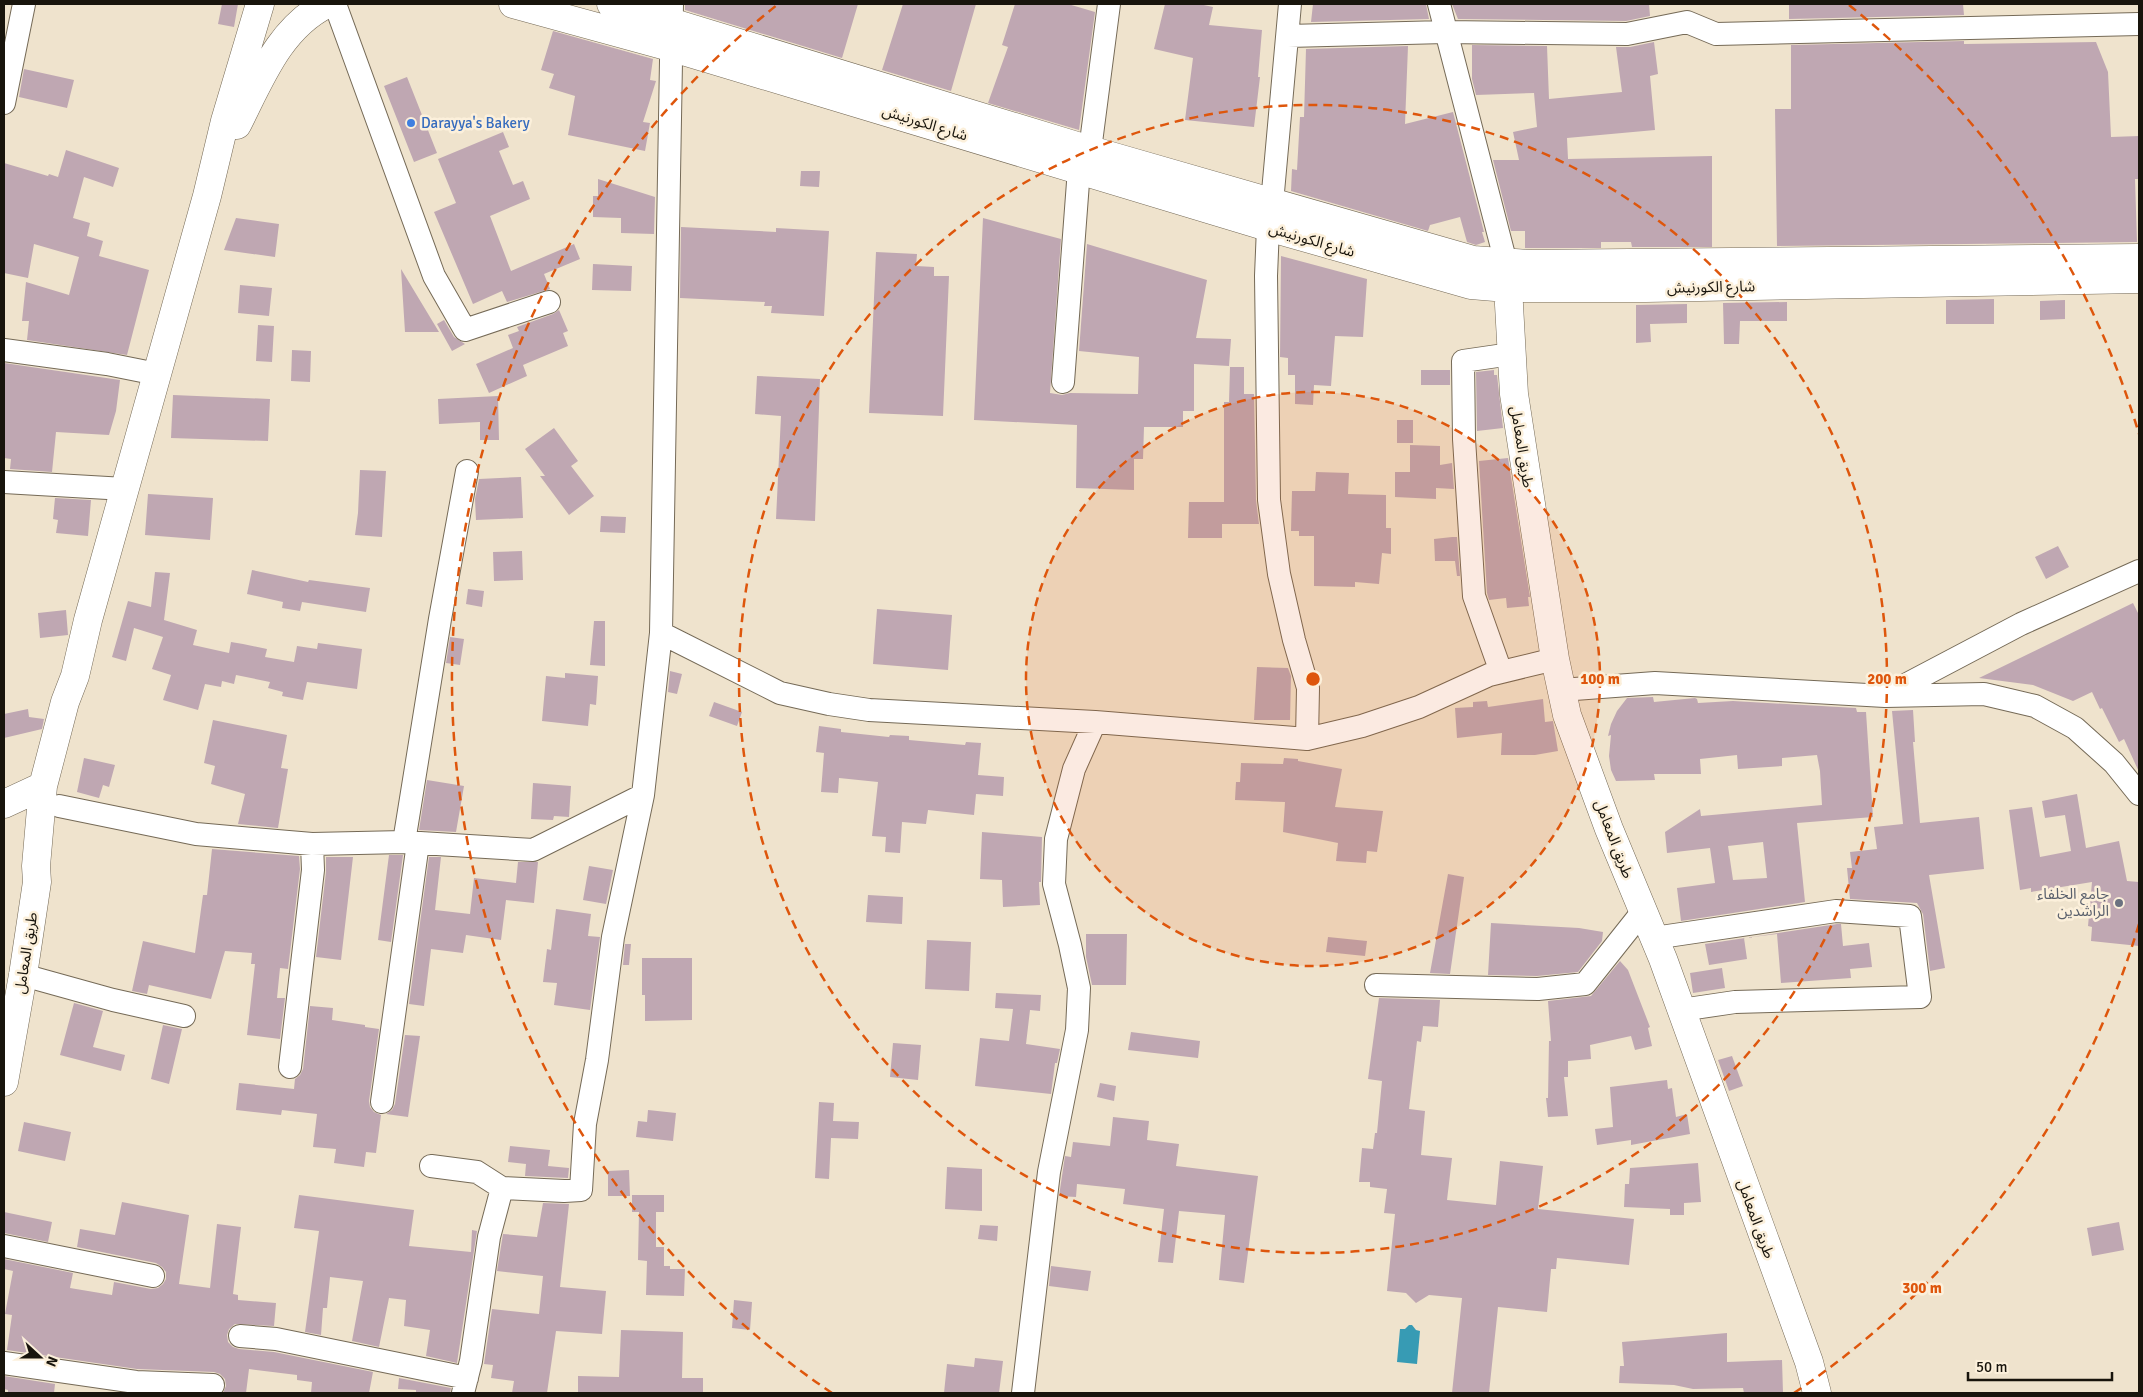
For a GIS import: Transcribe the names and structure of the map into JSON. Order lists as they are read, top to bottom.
{
  "streets": {
    "main road": ["شارع الكورنيش", "طريق المعامل"]
  },
  "crossings": [
    ["شارع الكورنيش", "طريق المعامل"]
  ],
  "places": ["Darayya's Bakery", "جامع الخلفاء الراشدين"],
  "scale_bar": "50 m",
  "north": "right",
  "rings": ["100 m", "200 m", "300 m"]
}
